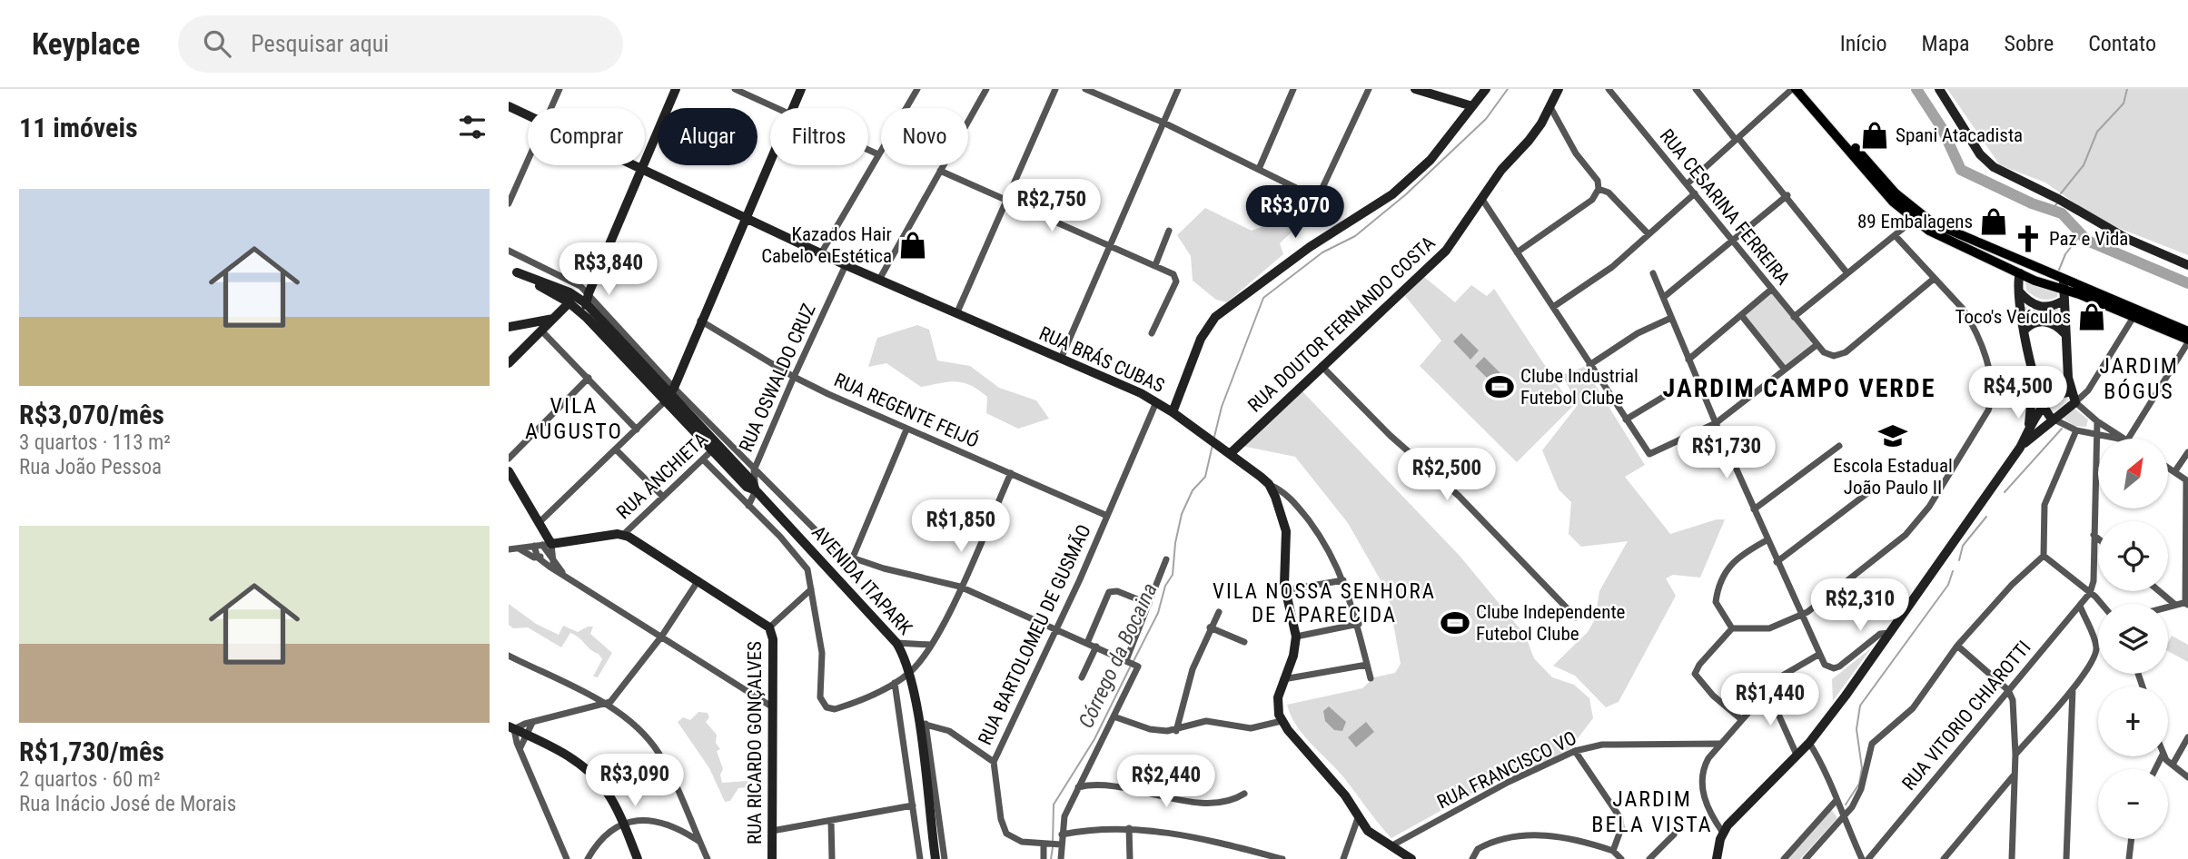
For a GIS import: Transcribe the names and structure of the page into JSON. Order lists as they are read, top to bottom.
{
  "streets": {
    "street": [
      "RUA CESARINA FERREIRA",
      "RUA DOUTOR FERNANDO COSTA",
      "RUA BRÁS CUBAS",
      "RUA OSWALDO CRUZ",
      "RUA REGENTE FEIJÓ",
      "RUA ANCHIETA",
      "AVENIDA ITAPARK",
      "RUA BARTOLOMEU DE GUSMÃO",
      "RUA VITORIO CHIAROTTI",
      "RUA RICARDO GONÇALVES",
      "RUA FRANCISCO VO"
    ]
  },
  "crossings": [
    ["RUA DOUTOR FERNANDO COSTA", "RUA BRÁS CUBAS"],
    ["RUA BRÁS CUBAS", "RUA OSWALDO CRUZ"],
    ["RUA BRÁS CUBAS", "RUA BARTOLOMEU DE GUSMÃO"],
    ["RUA OSWALDO CRUZ", "RUA REGENTE FEIJÓ"],
    ["RUA OSWALDO CRUZ", "AVENIDA ITAPARK"],
    ["RUA REGENTE FEIJÓ", "RUA BARTOLOMEU DE GUSMÃO"],
    ["RUA ANCHIETA", "AVENIDA ITAPARK"]
  ],
  "districts": [
    "JARDIM BÓGUS",
    "JARDIM CAMPO VERDE",
    "VILA AUGUSTO",
    "VILA NOSSA SENHORA DE APARECIDA",
    "JARDIM BELA VISTA"
  ],
  "water": ["Córrego da Bocaina"],
  "places": {
    "shop": [
      "Spani Atacadista",
      "89 Embalagens",
      "Kazados Hair Cabelo e Estética",
      "Toco's Veículos"
    ],
    "church": ["Paz e Vida"],
    "sports": ["Clube Industrial Futebol Clube", "Clube Independente Futebol Clube"],
    "school or university": ["Escola Estadual João Paulo II"]
  },
  "north": "top right",
  "page": {
    "header": "Keyplace",
    "search": "Pesquisar aqui",
    "nav": [
      "Início",
      "Mapa",
      "Sobre",
      "Contato"
    ],
    "heading": "11 imóveis",
    "chip": [
      "Comprar",
      "Alugar",
      "Filtros",
      "Novo"
    ],
    "list": [
      {
        "name": "R$3,070/mês",
        "note": "3 quartos · 113 m² · Rua João Pessoa"
      },
      {
        "name": "R$1,730/mês",
        "note": "2 quartos · 60 m² · Rua Inácio José de Morais"
      }
    ],
    "price": [
      "R$2,750",
      "R$3,070",
      "R$3,840",
      "R$4,500",
      "R$1,730",
      "R$2,500",
      "R$1,850",
      "R$2,310",
      "R$1,440",
      "R$3,090",
      "R$2,440"
    ],
    "map_buttons": ["+", "−"]
  }
}
